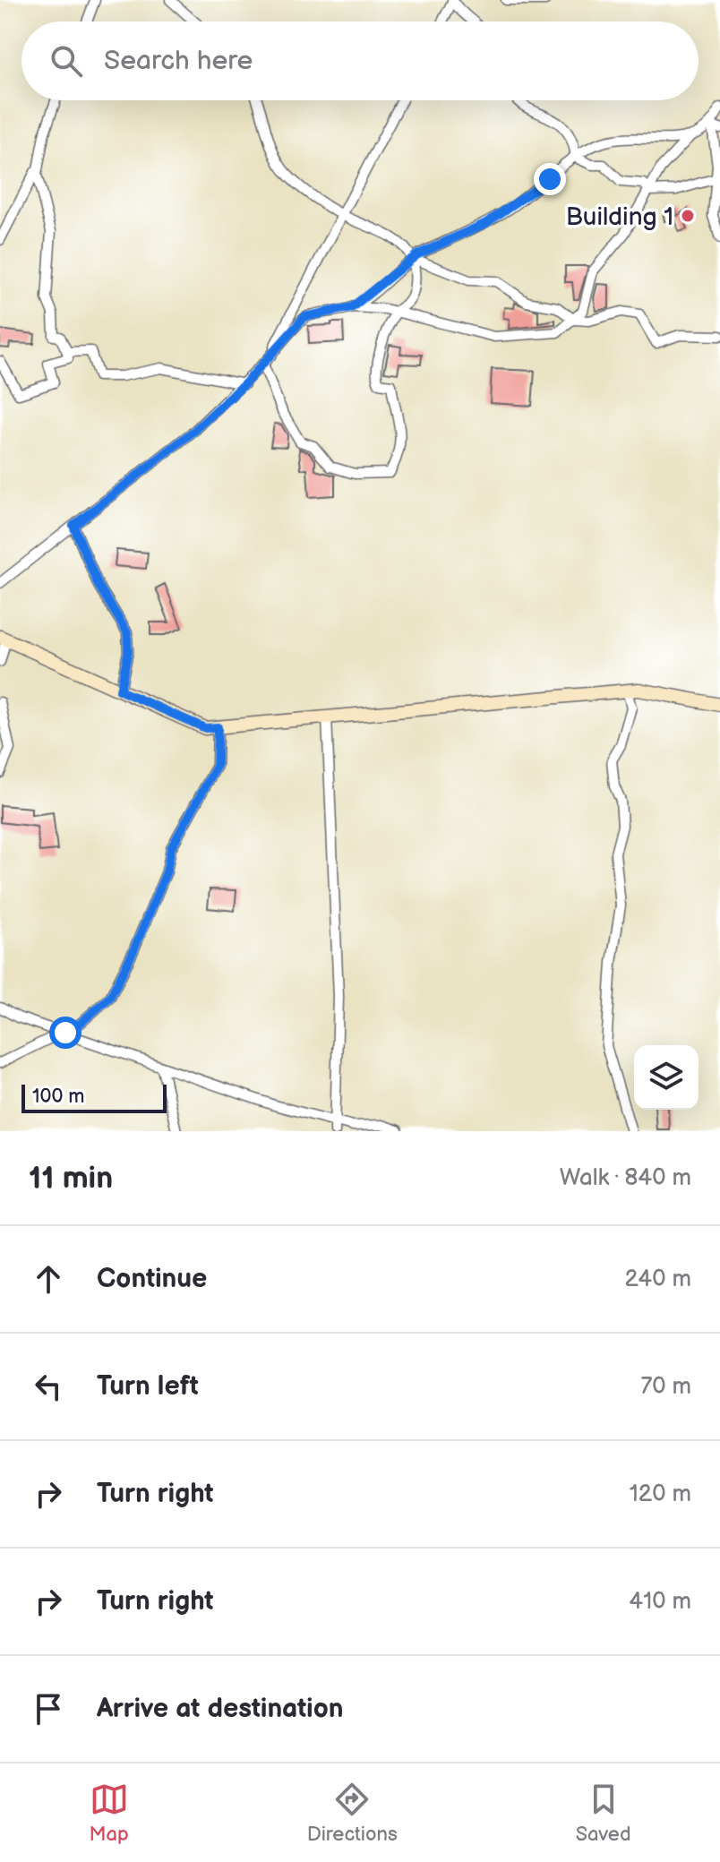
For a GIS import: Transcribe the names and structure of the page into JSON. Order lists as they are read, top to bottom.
{
  "places": ["Building 1"],
  "scale_bar": "100 m",
  "page": {
    "search": "Search here",
    "scale": "100 m",
    "heading": ["11 min", "Walk · 840 m"],
    "list": [
      ["Continue", "240 m"],
      ["Turn left", "70 m"],
      ["Turn right", "120 m"],
      ["Turn right", "410 m"],
      "Arrive at destination"
    ],
    "nav": ["Map", "Directions", "Saved"]
  }
}
